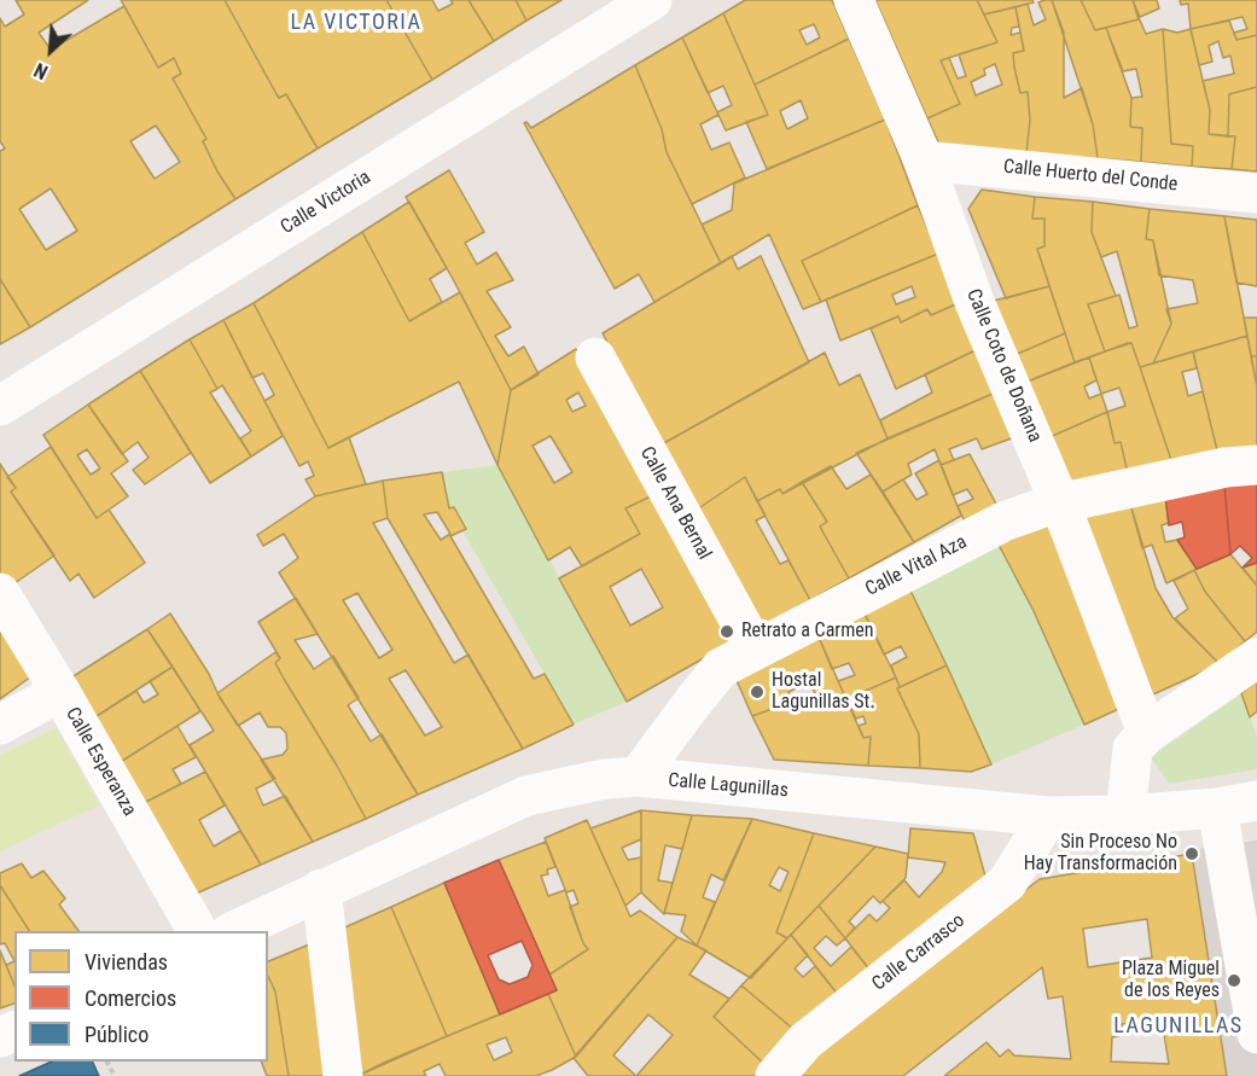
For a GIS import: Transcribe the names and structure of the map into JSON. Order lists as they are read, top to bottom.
{
  "streets": {
    "street": [
      "Calle Huerto del Conde",
      "Calle Victoria",
      "Calle Coto de Doñana",
      "Calle Ana Bernal",
      "Calle Vital Aza",
      "Calle Esperanza",
      "Calle Lagunillas",
      "Calle Carrasco"
    ]
  },
  "crossings": [
    ["Calle Huerto del Conde", "Calle Coto de Doñana"],
    ["Calle Coto de Doñana", "Calle Vital Aza"],
    ["Calle Ana Bernal", "Calle Vital Aza"],
    ["Calle Vital Aza", "Calle Lagunillas"],
    ["Calle Lagunillas", "Calle Carrasco"]
  ],
  "districts": ["LA VICTORIA", "LAGUNILLAS"],
  "places": [
    "Retrato a Carmen",
    "Hostal Lagunillas St.",
    "Sin Proceso No Hay Transformación",
    "Plaza Miguel de los Reyes"
  ],
  "legend": ["Viviendas", "Comercios", "Público"],
  "north": "bottom left"
}
